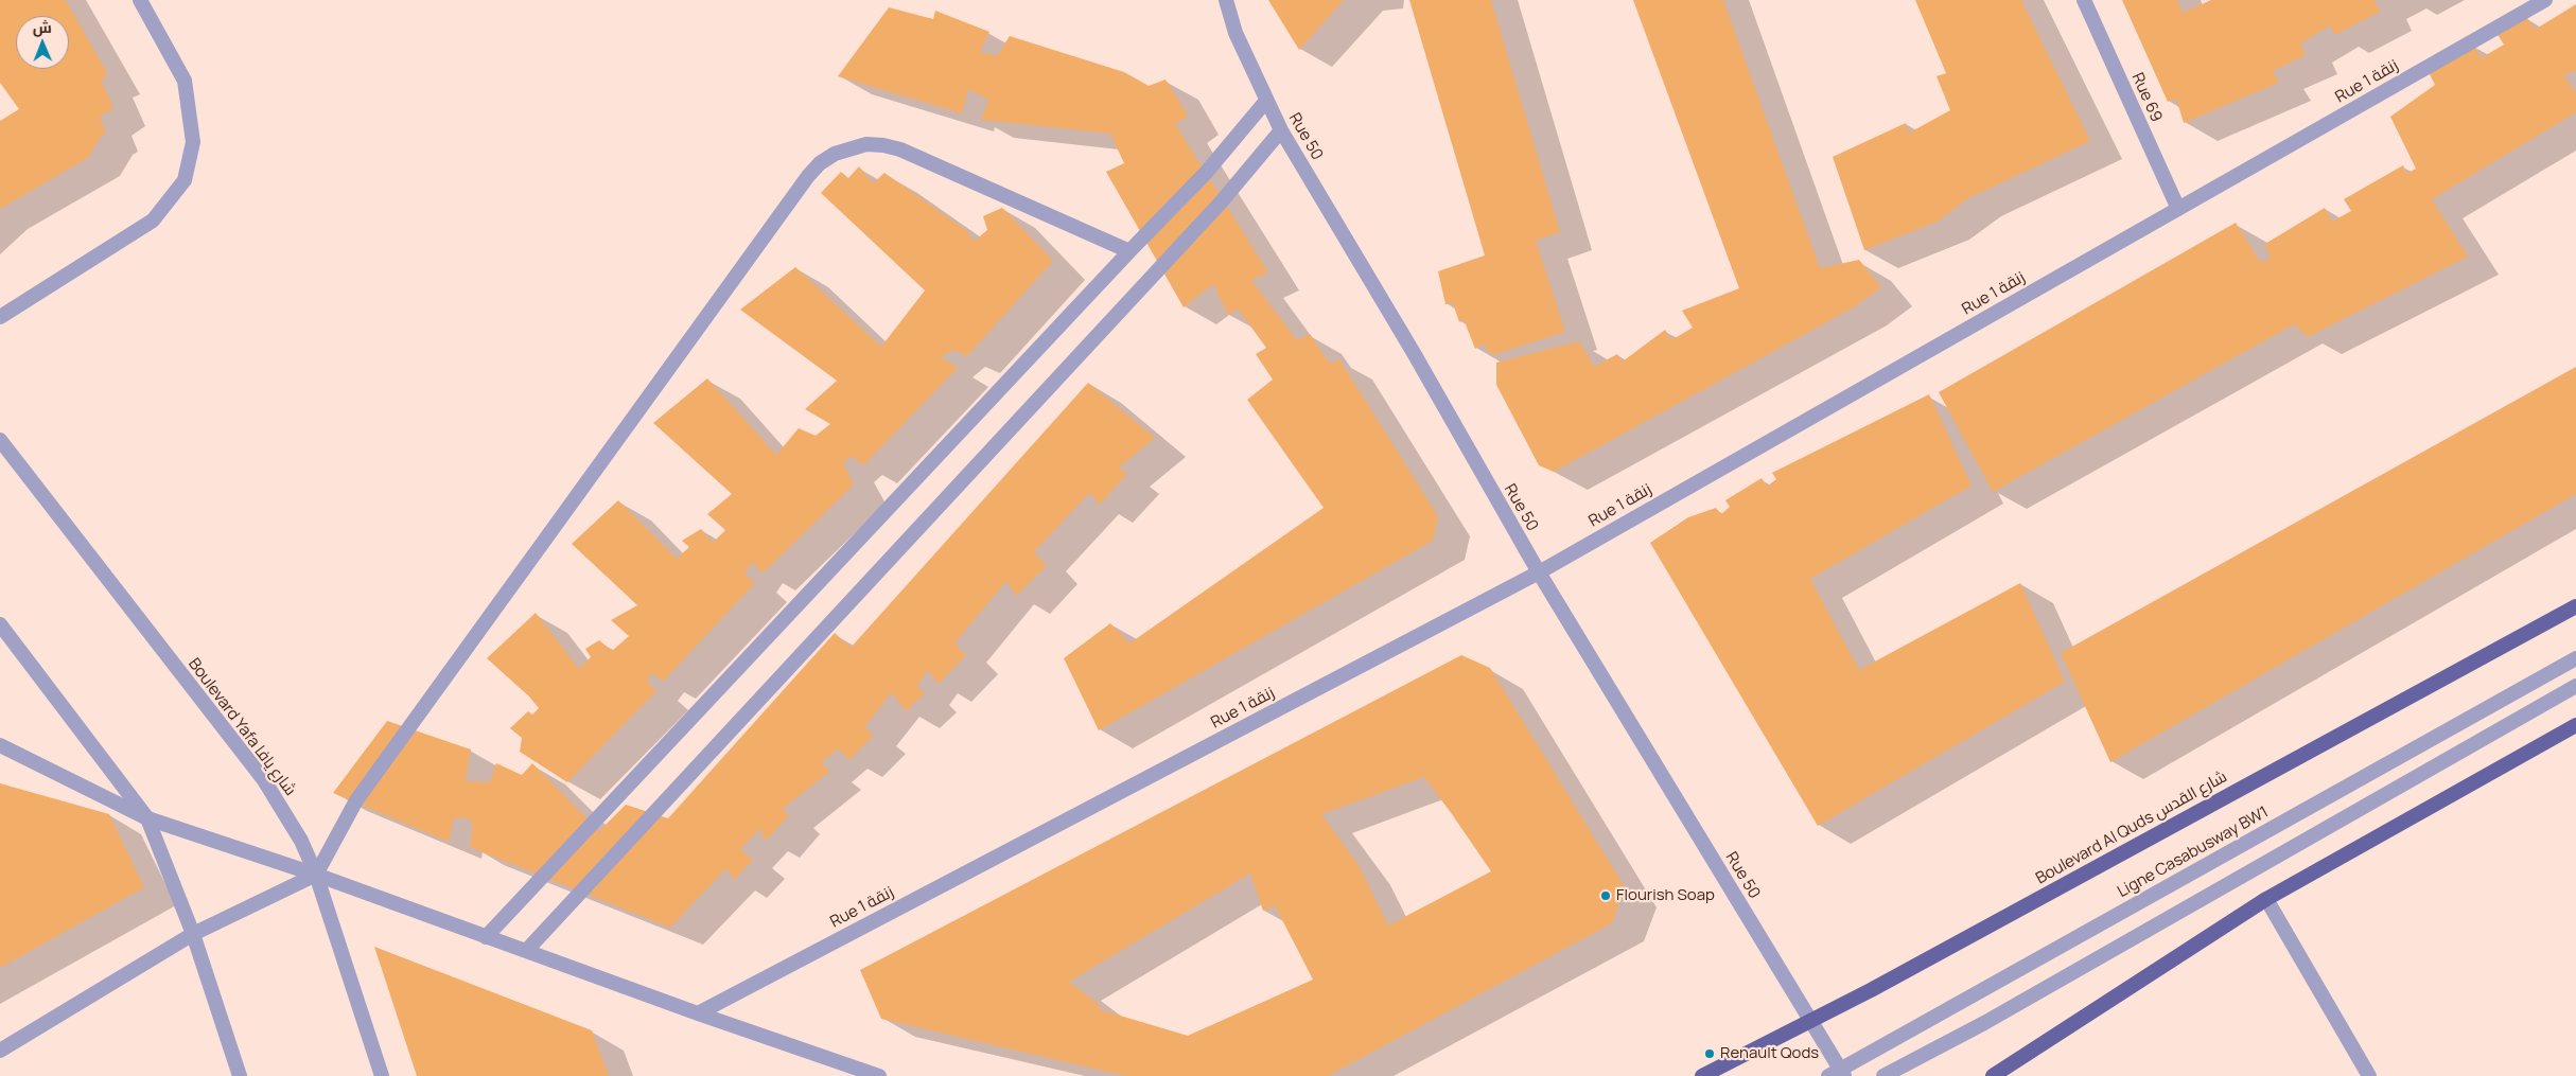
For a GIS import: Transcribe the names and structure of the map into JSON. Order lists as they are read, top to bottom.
{
  "streets": {
    "main road": ["Boulevard Al Quds شارع القدس"],
    "street": [
      "Rue 1 زنقة",
      "Rue 69",
      "Rue 50",
      "Boulevard Yafa شارع يافا",
      "Ligne Casabusway BW1"
    ]
  },
  "crossings": [
    ["Rue 1 زنقة", "Rue 69"],
    ["Rue 1 زنقة", "Rue 50"],
    ["Rue 50", "Boulevard Al Quds شارع القدس"],
    ["Rue 50", "Ligne Casabusway BW1"]
  ],
  "places": ["Flourish Soap", "Renault Qods"],
  "north": "top"
}
